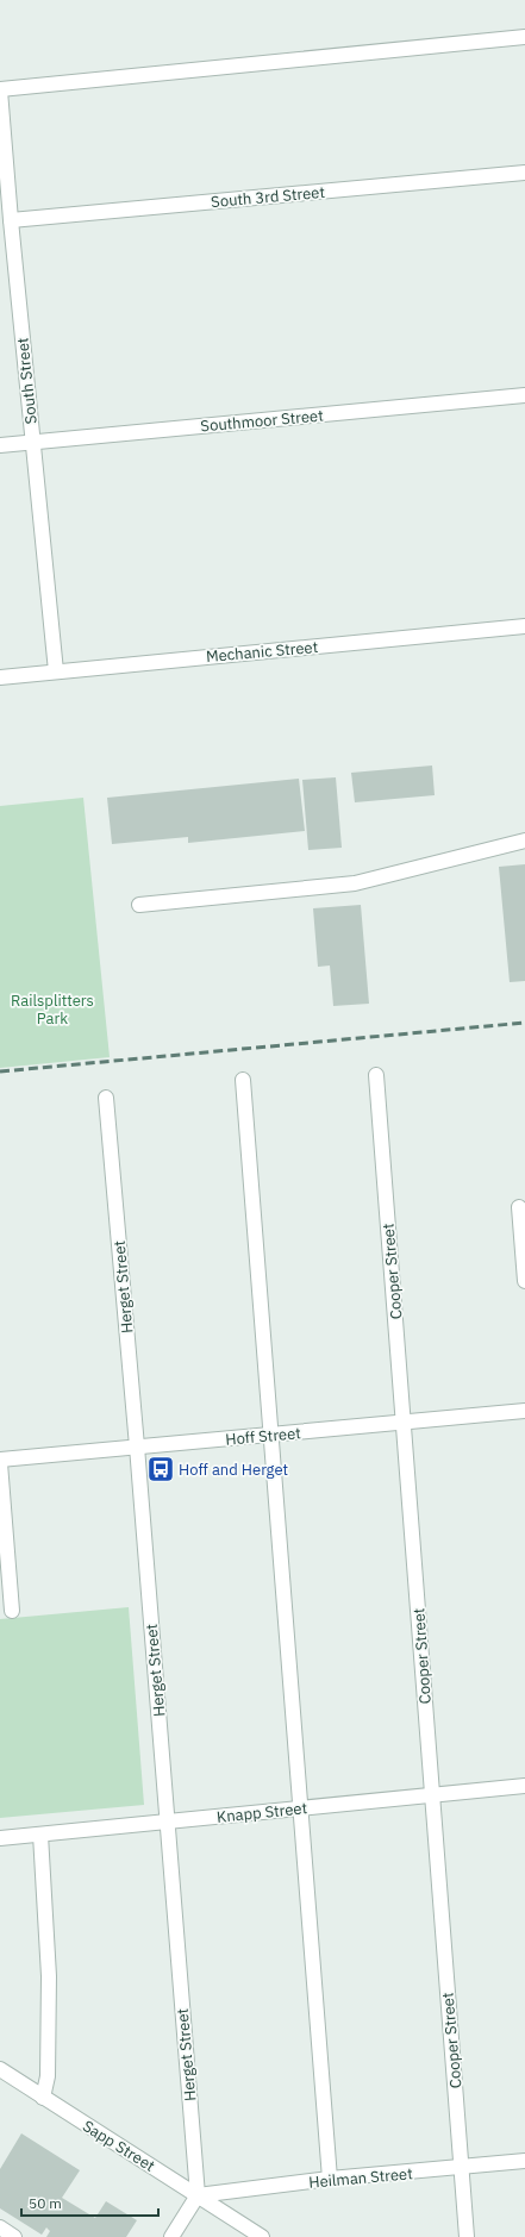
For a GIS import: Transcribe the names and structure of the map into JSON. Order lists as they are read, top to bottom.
{
  "streets": {
    "street": [
      "South 3rd Street",
      "South Street",
      "Southmoor Street",
      "Mechanic Street",
      "Cooper Street",
      "Herget Street",
      "Hoff Street",
      "Knapp Street",
      "Sapp Street",
      "Heilman Street"
    ]
  },
  "crossings": [
    ["South 3rd Street", "South Street"],
    ["South Street", "Southmoor Street"],
    ["South Street", "Mechanic Street"],
    ["Cooper Street", "Hoff Street"],
    ["Cooper Street", "Knapp Street"],
    ["Cooper Street", "Heilman Street"],
    ["Herget Street", "Hoff Street"],
    ["Herget Street", "Knapp Street"],
    ["Herget Street", "Sapp Street"],
    ["Herget Street", "Heilman Street"],
    ["Sapp Street", "Heilman Street"]
  ],
  "parks": ["Railsplitters Park"],
  "places": {
    "bus stop": ["Hoff and Herget"]
  },
  "scale_bar": "50 m"
}
